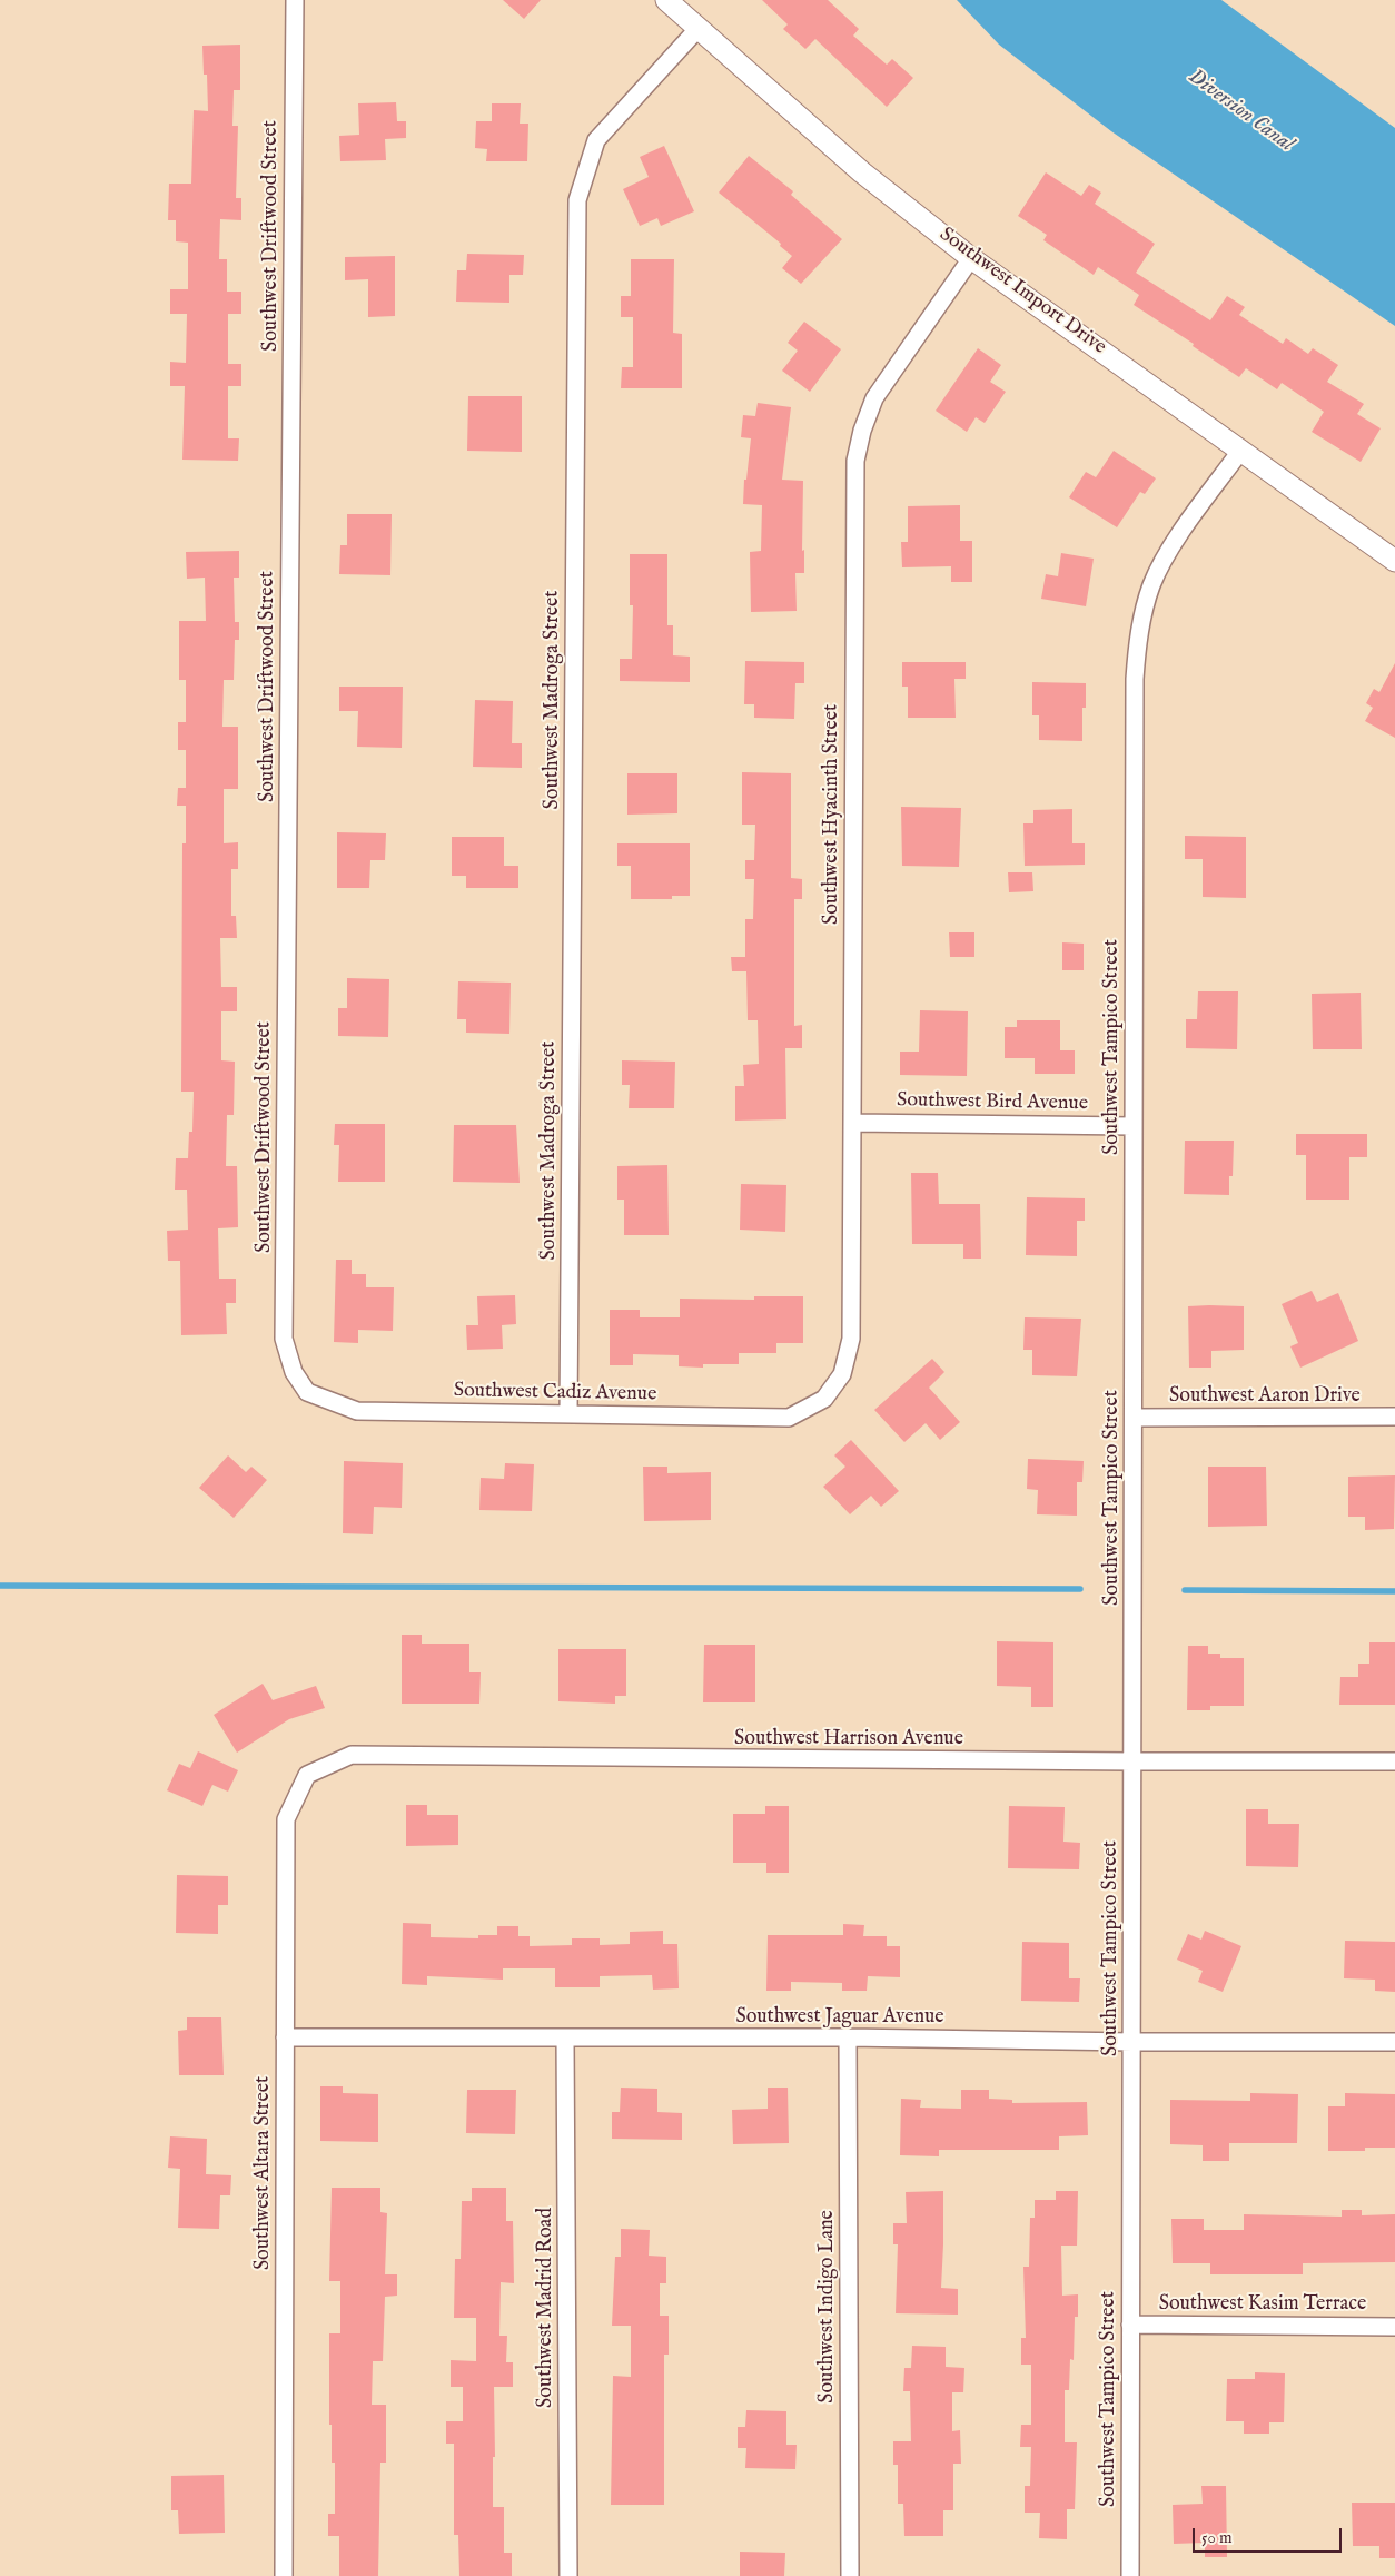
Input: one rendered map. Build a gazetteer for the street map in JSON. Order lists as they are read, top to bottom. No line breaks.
{"streets":{"street":["Southwest Driftwood Street","Southwest Import Drive","Southwest Madroga Street","Southwest Hyacinth Street","Southwest Tampico Street","Southwest Bird Avenue","Southwest Cadiz Avenue","Southwest Aaron Drive","Southwest Harrison Avenue","Southwest Jaguar Avenue","Southwest Altara Street","Southwest Kasim Terrace","Southwest Indigo Lane","Southwest Madrid Road"]},"crossings":[["Southwest Driftwood Street","Southwest Cadiz Avenue"],["Southwest Import Drive","Southwest Madroga Street"],["Southwest Import Drive","Southwest Hyacinth Street"],["Southwest Import Drive","Southwest Tampico Street"],["Southwest Madroga Street","Southwest Cadiz Avenue"],["Southwest Hyacinth Street","Southwest Bird Avenue"],["Southwest Hyacinth Street","Southwest Cadiz Avenue"],["Southwest Tampico Street","Southwest Bird Avenue"],["Southwest Tampico Street","Southwest Aaron Drive"],["Southwest Tampico Street","Southwest Harrison Avenue"],["Southwest Tampico Street","Southwest Jaguar Avenue"],["Southwest Tampico Street","Southwest Kasim Terrace"],["Southwest Harrison Avenue","Southwest Altara Street"],["Southwest Jaguar Avenue","Southwest Altara Street"],["Southwest Jaguar Avenue","Southwest Indigo Lane"],["Southwest Jaguar Avenue","Southwest Madrid Road"]],"water":["Diversion Canal"],"scale_bar":"50 m"}
